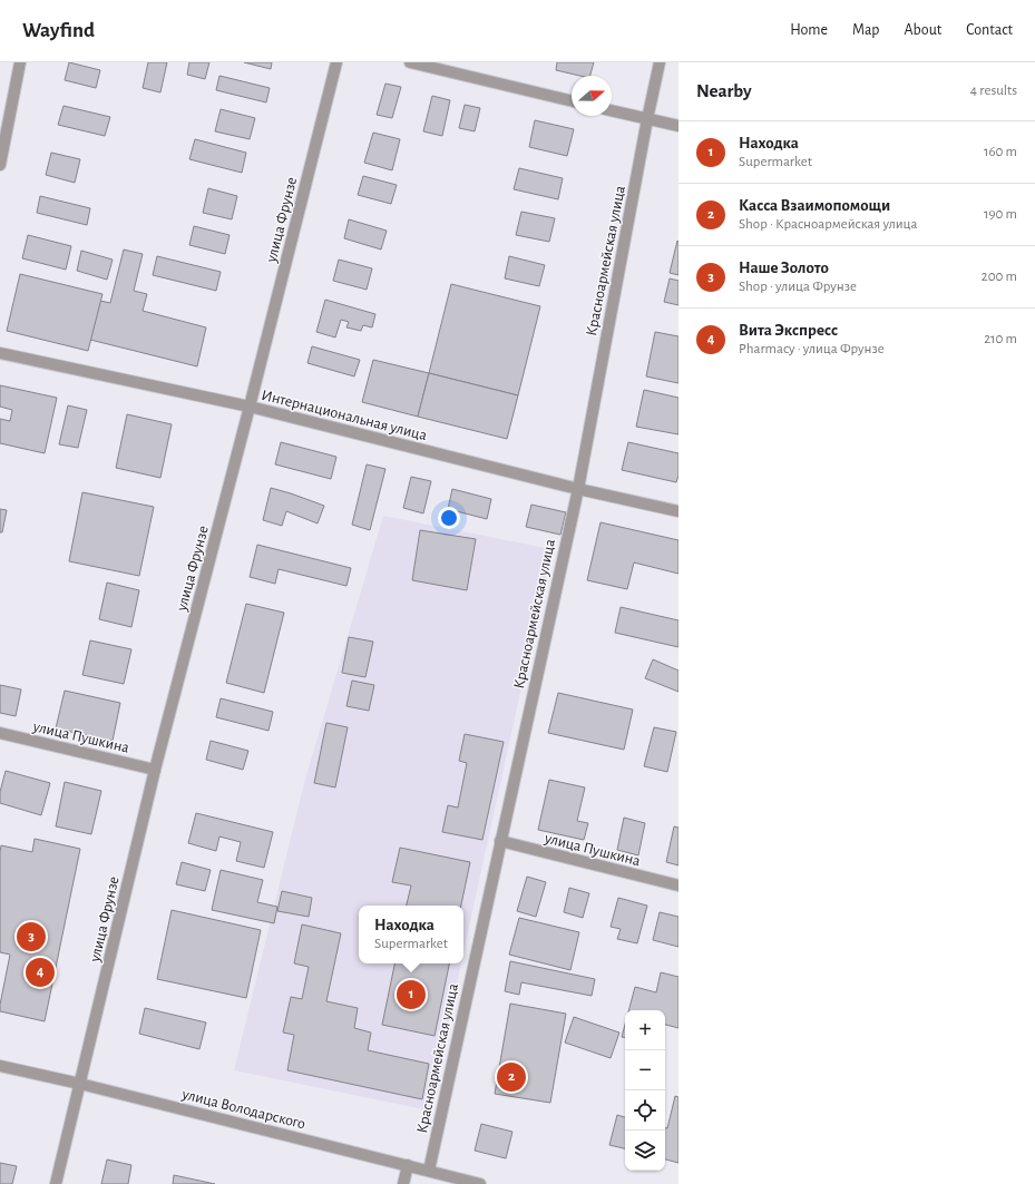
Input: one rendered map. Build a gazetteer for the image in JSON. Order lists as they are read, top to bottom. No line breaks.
{"streets":{"street":["улица Фрунзе","Красноармейская улица","Интернациональная улица","улица Пушкина","улица Володарского"]},"crossings":[["улица Фрунзе","Интернациональная улица"],["улица Фрунзе","улица Пушкина"],["улица Фрунзе","улица Володарского"],["Красноармейская улица","Интернациональная улица"],["Красноармейская улица","улица Пушкина"],["Красноармейская улица","улица Володарского"]],"north":"right","page":{"header":"Wayfind","nav":["Home","Map","About","Contact"],"heading":["Nearby","4 results"],"list":[{"mark":"1","name":"Находка","note":"Supermarket","value":"160 m"},{"mark":"2","name":"Касса Взаимопомощи","note":"Shop · Красноармейская улица","value":"190 m"},{"mark":"3","name":"Наше Золото","note":"Shop · улица Фрунзе","value":"200 m"},{"mark":"4","name":"Вита Экспресс","note":"Pharmacy · улица Фрунзе","value":"210 m"}],"popup":["Находка","Supermarket"],"pins":["3","4","1","2"],"map_buttons":["+","−"]}}
